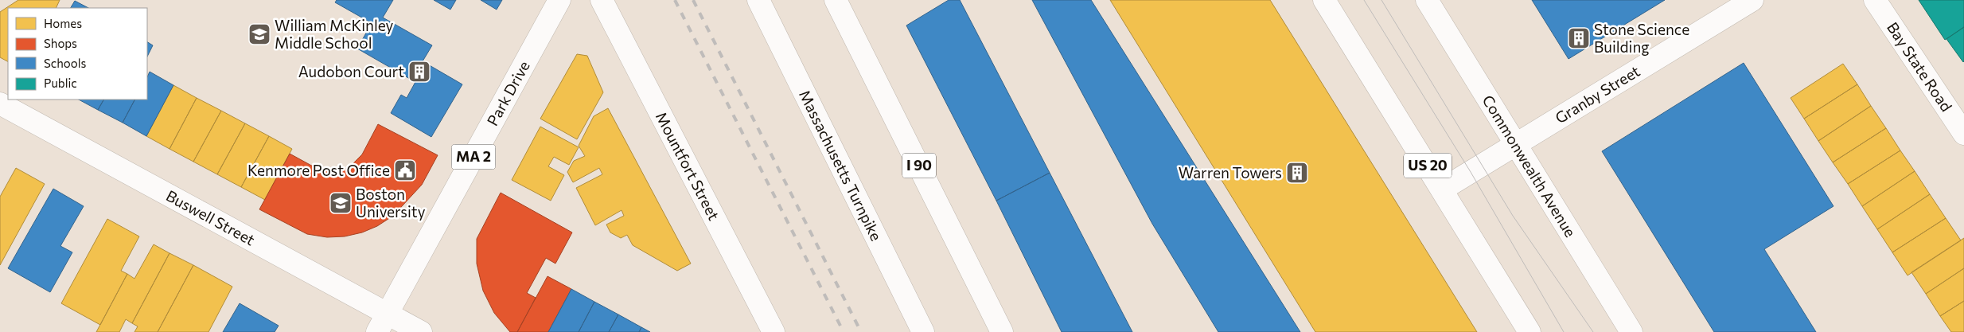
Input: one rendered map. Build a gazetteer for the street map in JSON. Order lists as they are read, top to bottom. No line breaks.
{"streets":{"main road":["Bay State Road","Park Drive","Granby Street","MA 2","Massachusetts Turnpike","I 90","US 20","Mountfort Street","Commonwealth Avenue","Buswell Street"]},"crossings":[["Park Drive","Buswell Street"],["Granby Street","US 20"],["Granby Street","Commonwealth Avenue"]],"places":{"school or university":["William McKinley Middle School","Boston University"],"building":["Stone Science Building","Audobon Court","Warren Towers"],"public building":["Kenmore Post Office"]},"legend":["Homes","Shops","Schools","Public"]}
